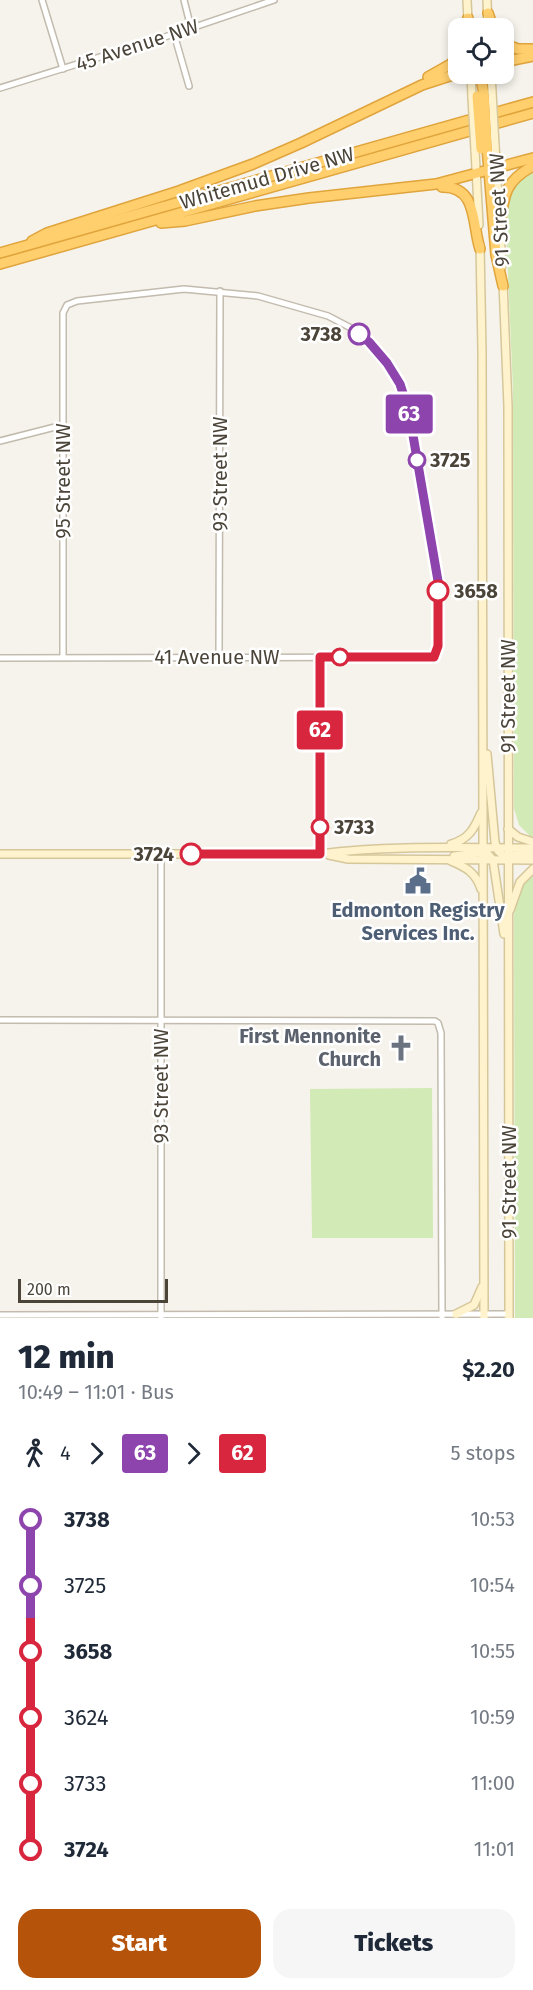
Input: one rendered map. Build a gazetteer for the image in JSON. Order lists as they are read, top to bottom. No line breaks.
{"streets":{"highway":["Whitemud Drive NW"],"main road":["91 Street NW"],"street":["45 Avenue NW","93 Street NW","95 Street NW","41 Avenue NW"]},"crossings":[["93 Street NW","95 Street NW"],["93 Street NW","41 Avenue NW"],["95 Street NW","41 Avenue NW"]],"places":{"other":["3738","3725","3658","3733","3724"],"public building":["Edmonton Registry Services Inc."],"church":["First Mennonite Church"]},"lines":["bus line 63","bus line 62"],"scale_bar":"200 m","page":{"on_map":["63","62"],"scale":"200 m","heading":["12 min","10:49 – 11:01 · Bus","$2.20"],"legs":["4","63","62","5 stops"],"list":[{"name":"3738","value":"10:53"},{"name":"3725","value":"10:54"},{"name":"3658","value":"10:55"},{"name":"3624","value":"10:59"},{"name":"3733","value":"11:00"},{"name":"3724","value":"11:01"}],"buttons":["Start","Tickets"]}}
